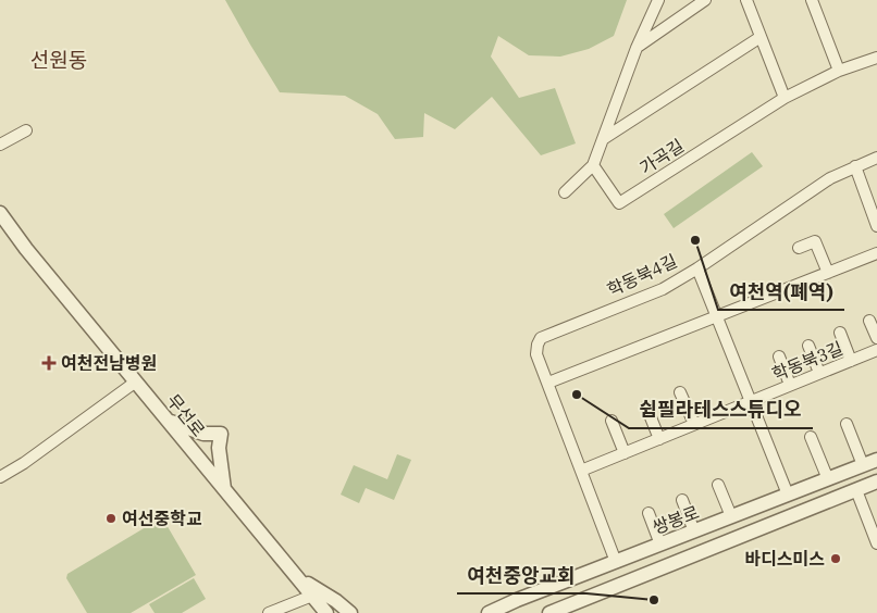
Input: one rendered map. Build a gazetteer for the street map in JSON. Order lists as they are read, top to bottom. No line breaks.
{"streets":{"street":["가곡길","학동북4길","학동북3길","무선로","쌍봉로"]},"crossings":[["학동북4길","쌍봉로"]],"districts":["선원동"],"places":{"other":["여천역(폐역)","쉼필라테스스튜디오","여선중학교","바디스미스","여천중앙교회"],"health":["여천전남병원"]}}
